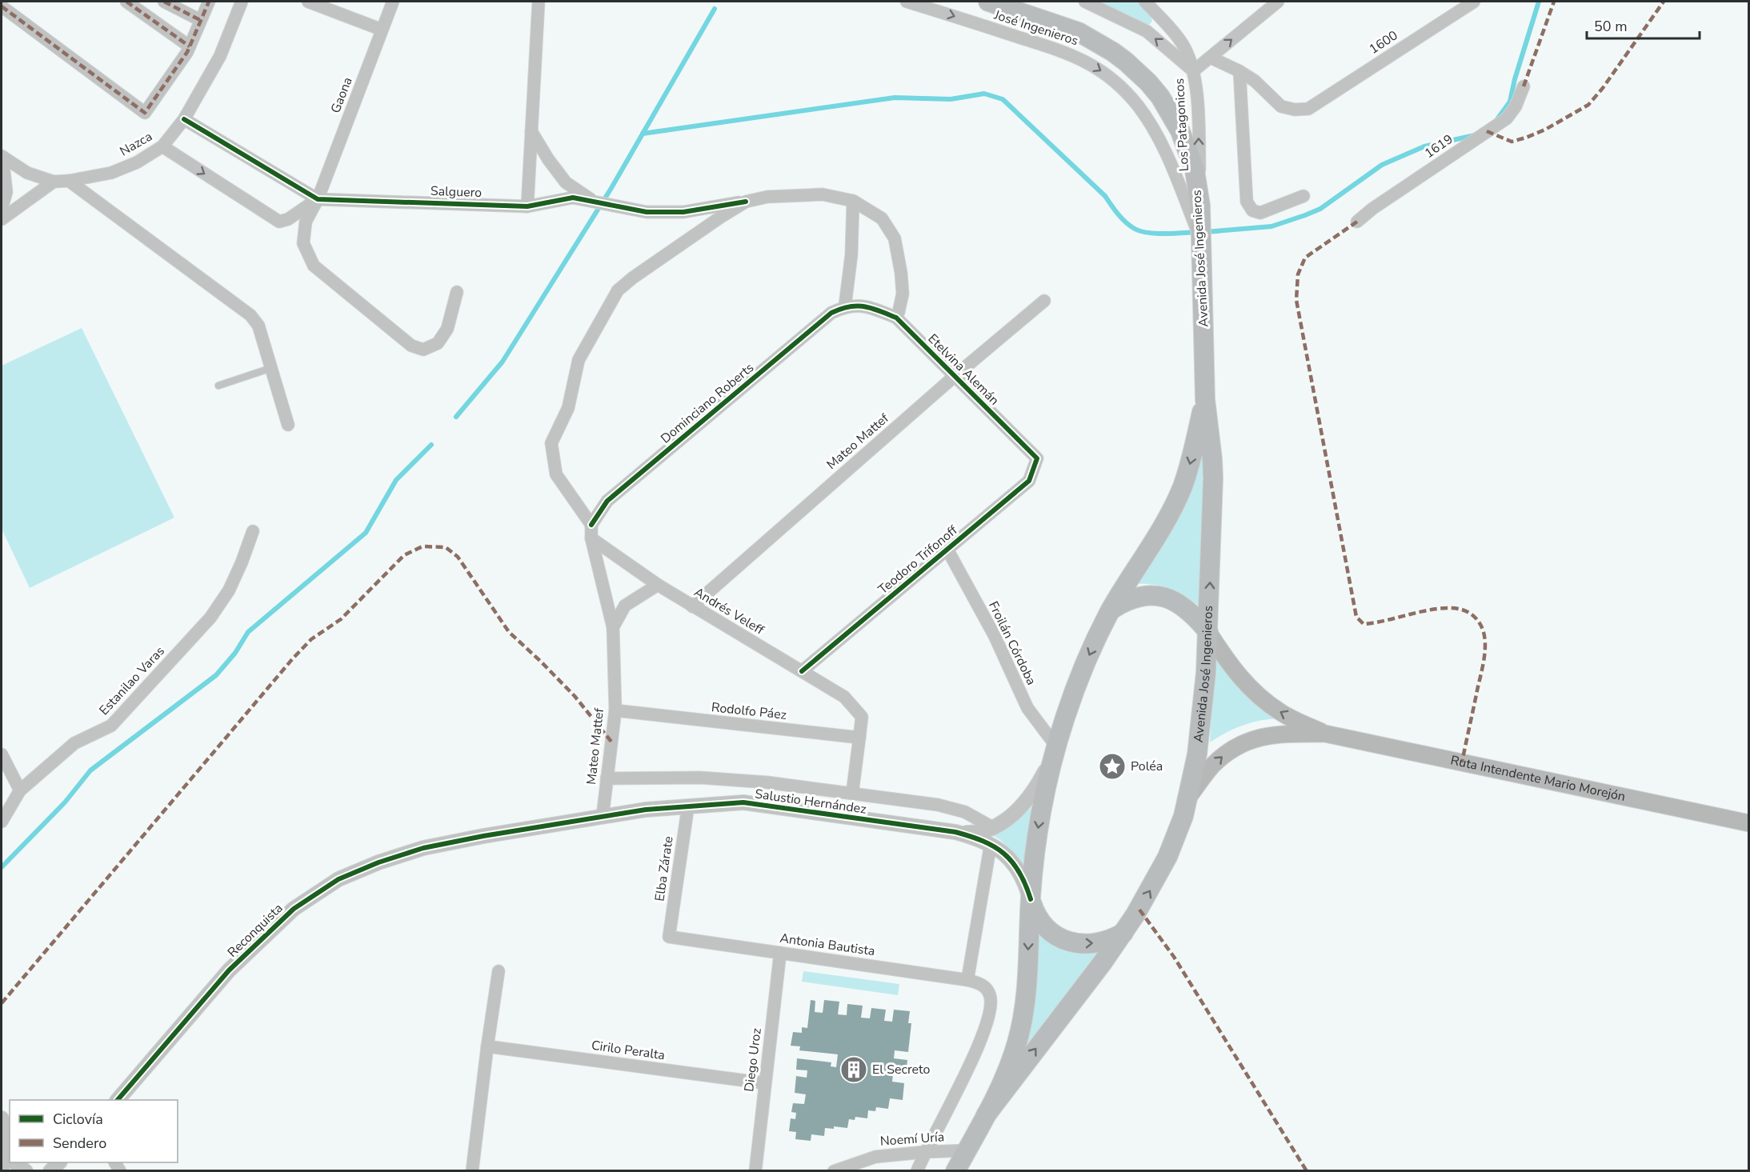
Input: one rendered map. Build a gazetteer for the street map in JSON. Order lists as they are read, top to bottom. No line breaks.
{"streets":{"main road":["Avenida José Ingenieros","Ruta Intendente Mario Morejón"],"street":["José Ingenieros","1600","Gaona","Los Patagonicos","Nazca","1619","Salguero","Etelvina Alemán","Dominciano Roberts","Mateo Mattef","Teodoro Trifonoff","Andrés Veleff","Froilán Córdoba","Estanilao Varas","Rodolfo Páez","Salustio Hernández","Elba Zárate","Reconquista","Antonia Bautista","Cirilo Peralta","Diego Uroz","Noemí Uría"]},"crossings":[["José Ingenieros","Avenida José Ingenieros"],["Gaona","Salguero"],["Los Patagonicos","Avenida José Ingenieros"],["Nazca","Salguero"],["Avenida José Ingenieros","Froilán Córdoba"],["Avenida José Ingenieros","Salustio Hernández"],["Etelvina Alemán","Dominciano Roberts"],["Etelvina Alemán","Mateo Mattef"],["Etelvina Alemán","Teodoro Trifonoff"],["Mateo Mattef","Andrés Veleff"],["Mateo Mattef","Rodolfo Páez"],["Mateo Mattef","Salustio Hernández"],["Teodoro Trifonoff","Andrés Veleff"],["Teodoro Trifonoff","Froilán Córdoba"],["Andrés Veleff","Rodolfo Páez"],["Salustio Hernández","Elba Zárate"],["Salustio Hernández","Reconquista"],["Elba Zárate","Antonia Bautista"],["Antonia Bautista","Diego Uroz"],["Antonia Bautista","Noemí Uría"],["Cirilo Peralta","Diego Uroz"]],"one_way":["Los Patagonicos"],"places":{"place":["Poléa"],"building":["El Secreto"]},"legend":["Ciclovía","Sendero"],"scale_bar":"50 m"}
